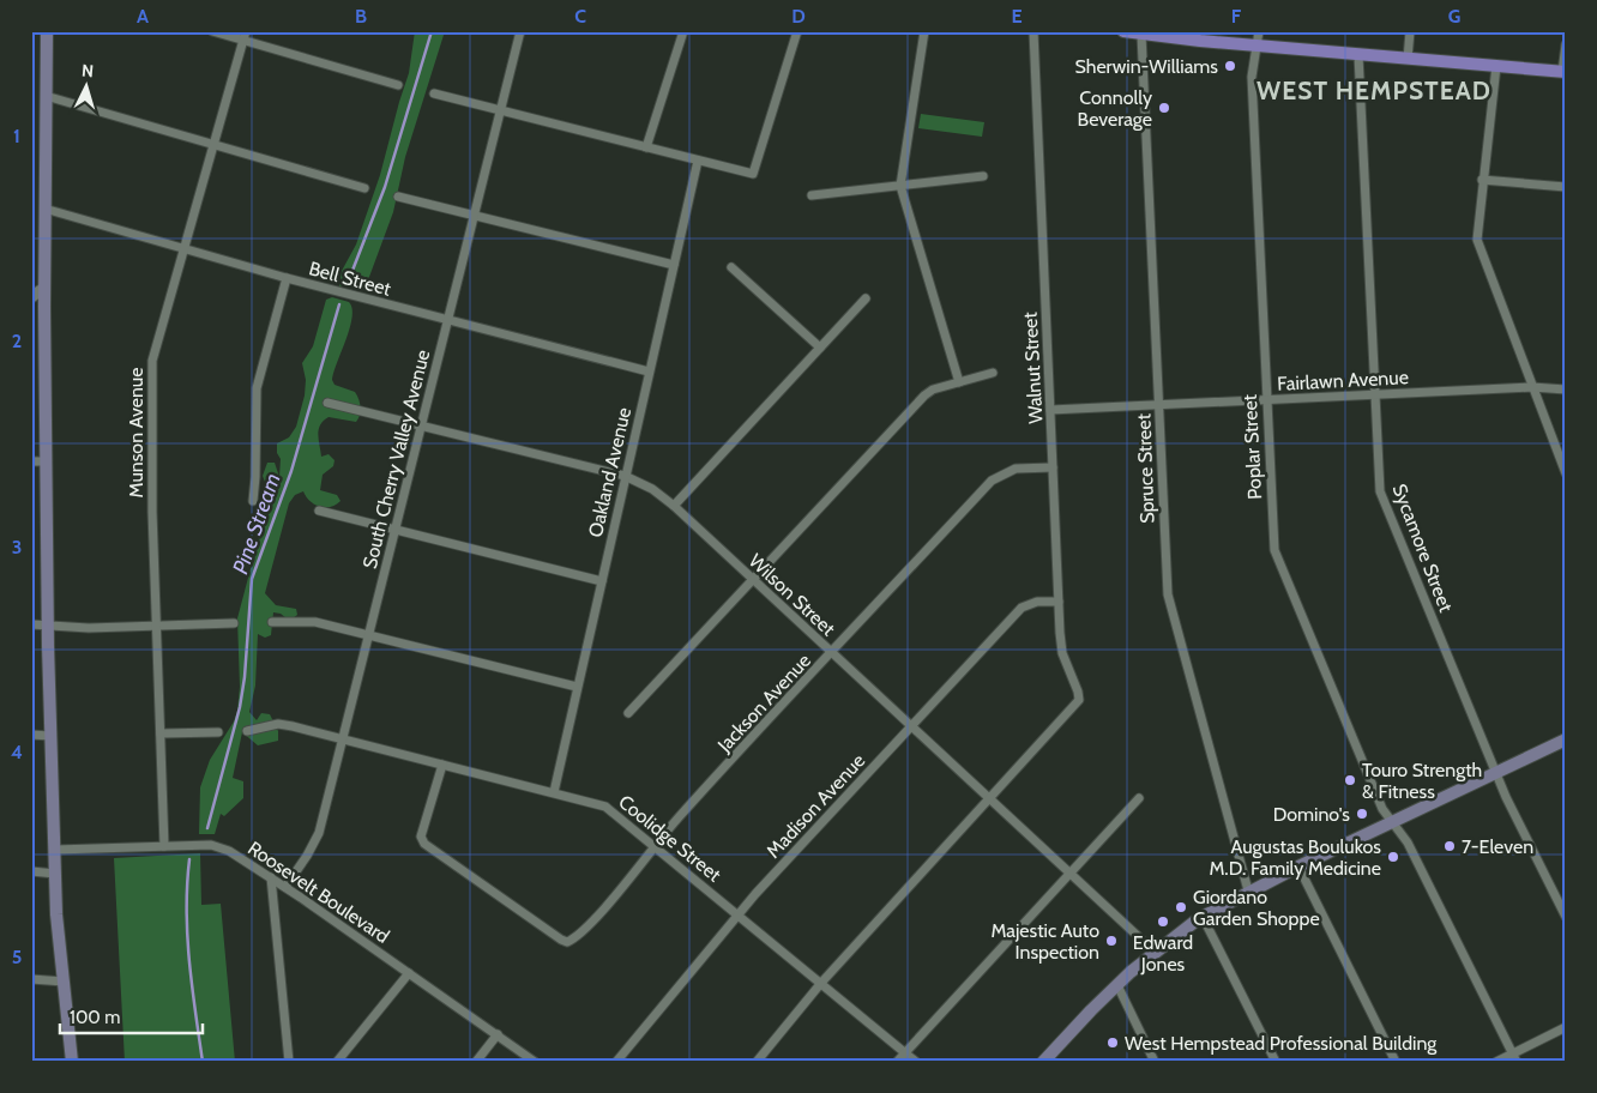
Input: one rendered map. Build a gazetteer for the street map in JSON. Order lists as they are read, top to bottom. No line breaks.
{"streets":{"street":["Bell Street","Walnut Street","Fairlawn Avenue","Munson Avenue","Poplar Street","South Cherry Valley Avenue","Spruce Street","Oakland Avenue","Sycamore Street","Wilson Street","Jackson Avenue","Madison Avenue","Coolidge Street","Roosevelt Boulevard"]},"crossings":[["Bell Street","Munson Avenue"],["Bell Street","South Cherry Valley Avenue"],["Bell Street","Oakland Avenue"],["Walnut Street","Fairlawn Avenue"],["Walnut Street","Wilson Street"],["Walnut Street","Jackson Avenue"],["Walnut Street","Madison Avenue"],["Fairlawn Avenue","Poplar Street"],["Fairlawn Avenue","Spruce Street"],["Fairlawn Avenue","Sycamore Street"],["Munson Avenue","Roosevelt Boulevard"],["South Cherry Valley Avenue","Wilson Street"],["South Cherry Valley Avenue","Coolidge Street"],["South Cherry Valley Avenue","Roosevelt Boulevard"],["Oakland Avenue","Wilson Street"],["Oakland Avenue","Coolidge Street"],["Wilson Street","Jackson Avenue"],["Wilson Street","Madison Avenue"],["Jackson Avenue","Coolidge Street"],["Madison Avenue","Coolidge Street"]],"districts":["WEST HEMPSTEAD"],"water":["Pine Stream"],"places":["Sherwin-Williams","Connolly Beverage","Touro Strength & Fitness","Domino's","7-Eleven","Augustas Boulukos M.D. Family Medicine","Giordano Garden Shoppe","Edward Jones","Majestic Auto Inspection","West Hempstead Professional Building"],"scale_bar":"100 m","north":"top","grid":{"columns":["A","B","C","D","E","F","G"],"rows":["1","2","3","4","5"]}}
